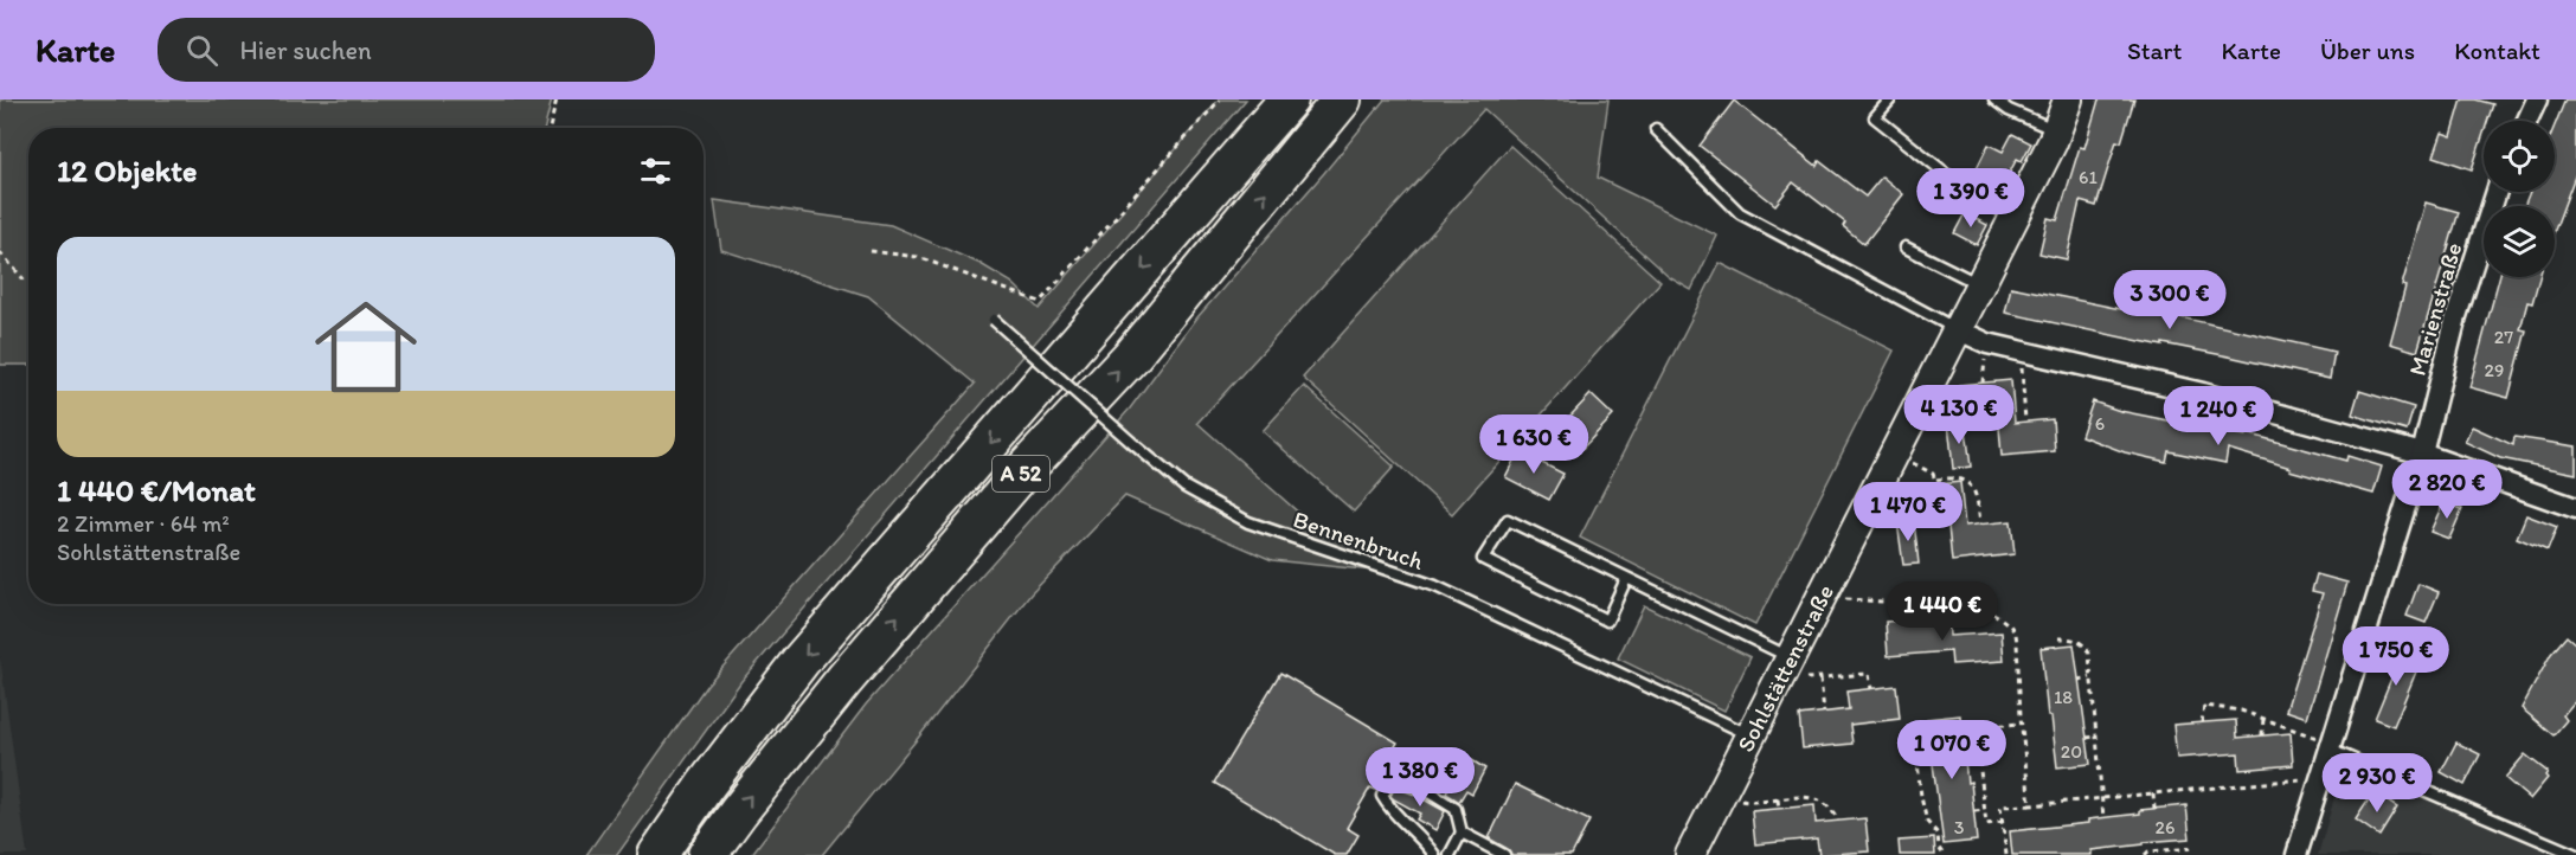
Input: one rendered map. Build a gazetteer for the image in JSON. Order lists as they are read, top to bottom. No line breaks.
{"streets":{"highway":["A 52"],"street":["Marienstraße","Sohlstättenstraße"],"lane":["Bennenbruch"]},"crossings":[["Bennenbruch","Sohlstättenstraße"]],"house_numbers":["61","27","29","6","18","20","3","26"],"page":{"header":"Karte","search":"Hier suchen","nav":["Start","Karte","Über uns","Kontakt"],"heading":"12 Objekte","price":["1 390 €","3 300 €","4 130 €","1 240 €","1 630 €","2 820 €","1 470 €","1 440 €","1 750 €","1 070 €","1 380 €","2 930 €"],"list":[{"name":"1 440 €/Monat","note":"2 Zimmer · 64 m² · Sohlstättenstraße"}]}}
